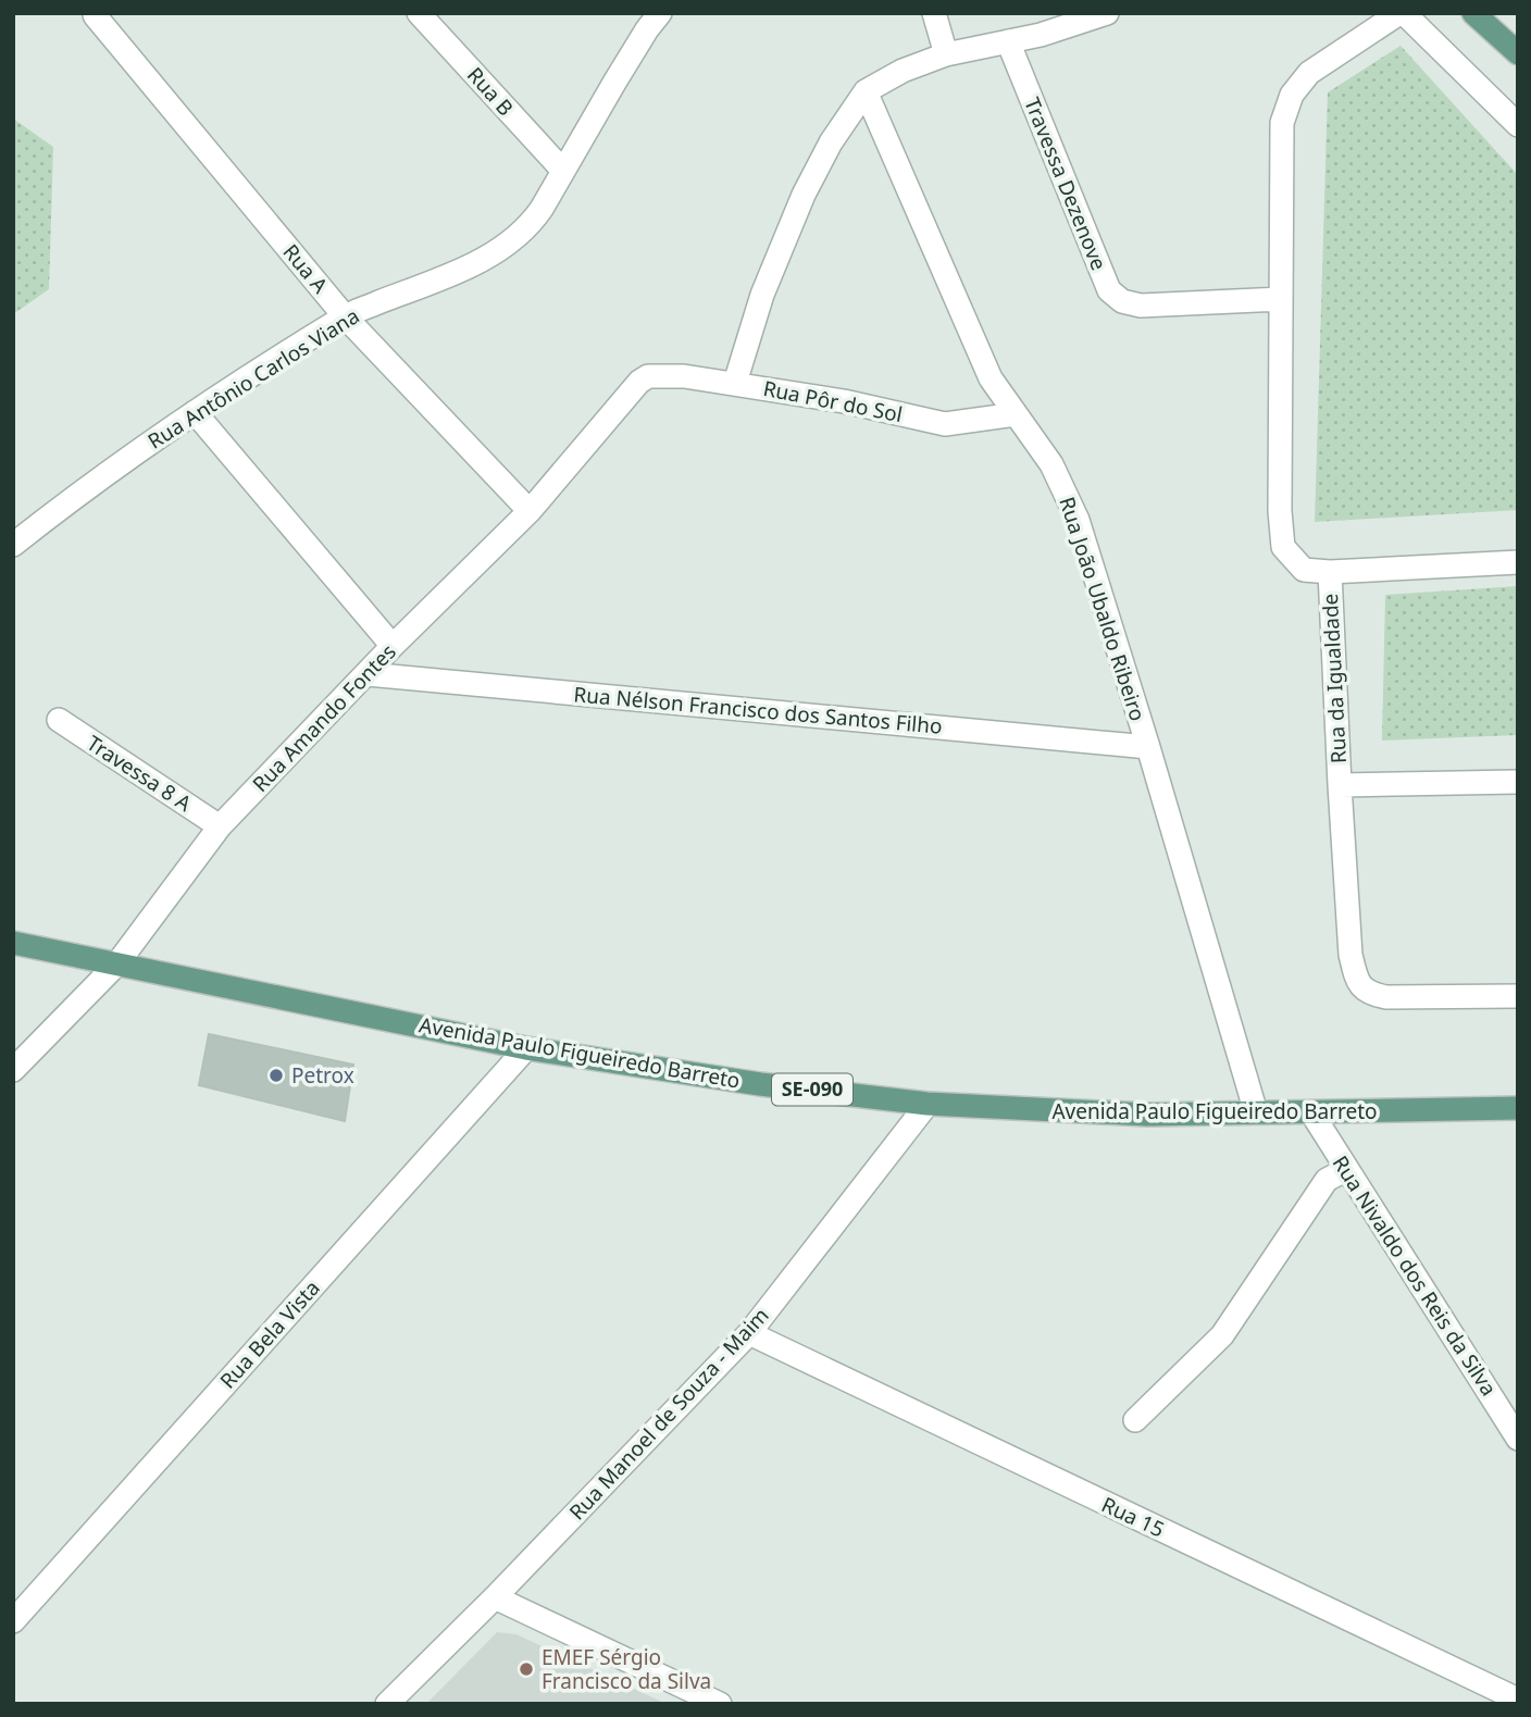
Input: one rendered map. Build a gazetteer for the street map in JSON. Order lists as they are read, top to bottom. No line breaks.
{"streets":{"main road":["Avenida Paulo Figueiredo Barreto","SE-090"],"street":["Rua B","Travessa Dezenove","Rua A","Rua Antônio Carlos Viana","Rua Pôr do Sol","Rua João Ubaldo Ribeiro","Rua da Igualdade","Rua Nélson Francisco dos Santos Filho","Rua Amando Fontes","Travessa 8 A","Rua Nivaldo dos Reis da Silva","Rua Bela Vista","Rua Manoel de Souza - Maim","Rua 15"]},"crossings":[["Rua B","Rua Antônio Carlos Viana"],["Rua A","Rua Antônio Carlos Viana"],["Rua A","Rua Amando Fontes"],["Rua Pôr do Sol","Rua João Ubaldo Ribeiro"],["Rua Pôr do Sol","Rua Amando Fontes"],["Rua João Ubaldo Ribeiro","Rua Nélson Francisco dos Santos Filho"],["Rua João Ubaldo Ribeiro","Avenida Paulo Figueiredo Barreto"],["Rua Nélson Francisco dos Santos Filho","Rua Amando Fontes"],["Rua Amando Fontes","Travessa 8 A"],["Rua Amando Fontes","Avenida Paulo Figueiredo Barreto"],["Avenida Paulo Figueiredo Barreto","Rua Nivaldo dos Reis da Silva"],["Avenida Paulo Figueiredo Barreto","Rua Bela Vista"],["Avenida Paulo Figueiredo Barreto","Rua Manoel de Souza - Maim"],["Rua Manoel de Souza - Maim","Rua 15"]],"places":["Petrox","EMEF Sérgio Francisco da Silva"]}
